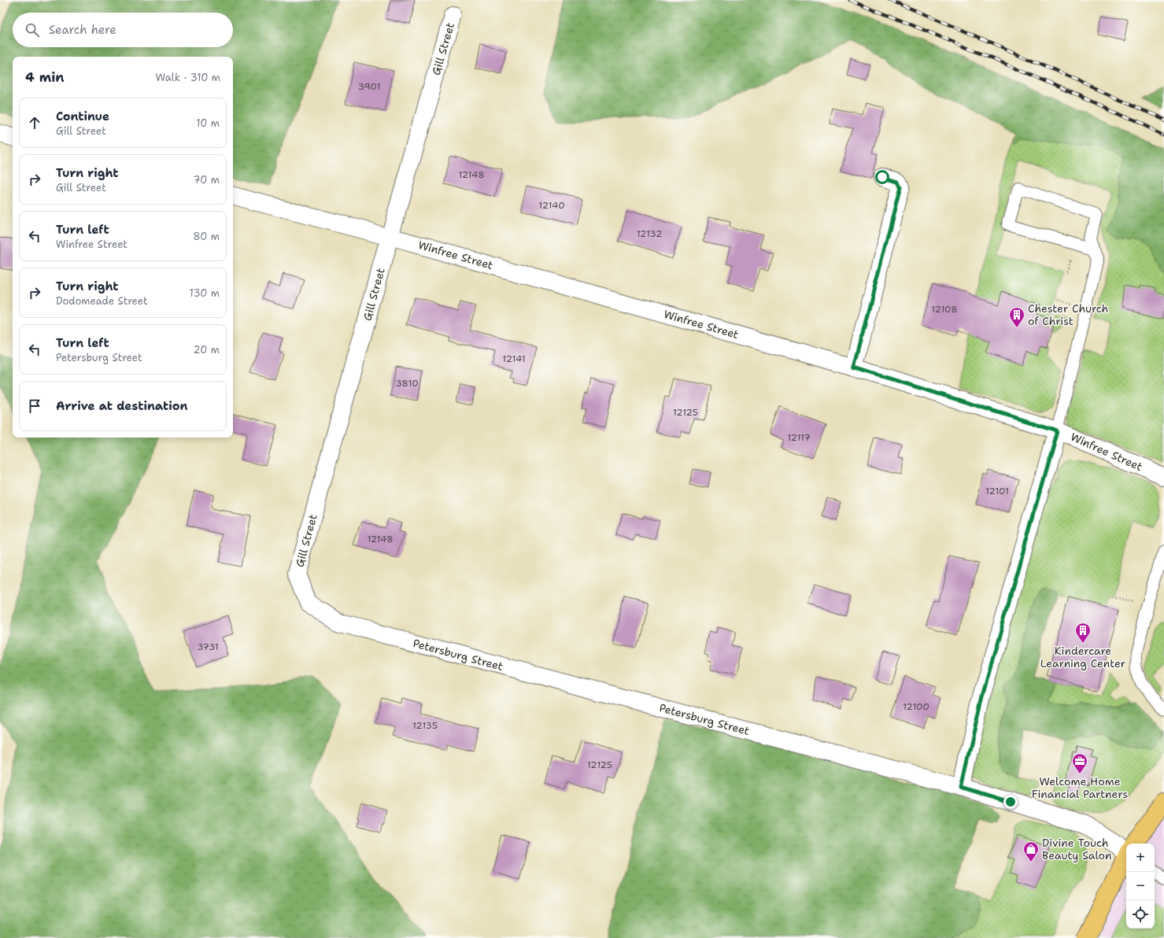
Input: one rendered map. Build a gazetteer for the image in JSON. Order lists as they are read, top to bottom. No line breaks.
{"streets":{"street":["Gill Street","Winfree Street","Petersburg Street"]},"crossings":[["Gill Street","Winfree Street"],["Gill Street","Petersburg Street"]],"places":{"building":["Chester Church of Christ","Kindercare Learning Center"],"office":["Welcome Home Financial Partners"],"shop":["Divine Touch Beauty Salon"]},"house_numbers":["3901","12148","12140","12132","12108","12141","3810","12125","12117","12101","12148","3731","12100","12135","12125"],"page":{"search":"Search here","heading":["4 min","Walk · 310 m"],"list":[["Continue","Gill Street","10 m"],["Turn right","Gill Street","70 m"],["Turn left","Winfree Street","80 m"],["Turn right","Dodomeade Street","130 m"],["Turn left","Petersburg Street","20 m"],"Arrive at destination"],"map_buttons":["+","−"]}}
